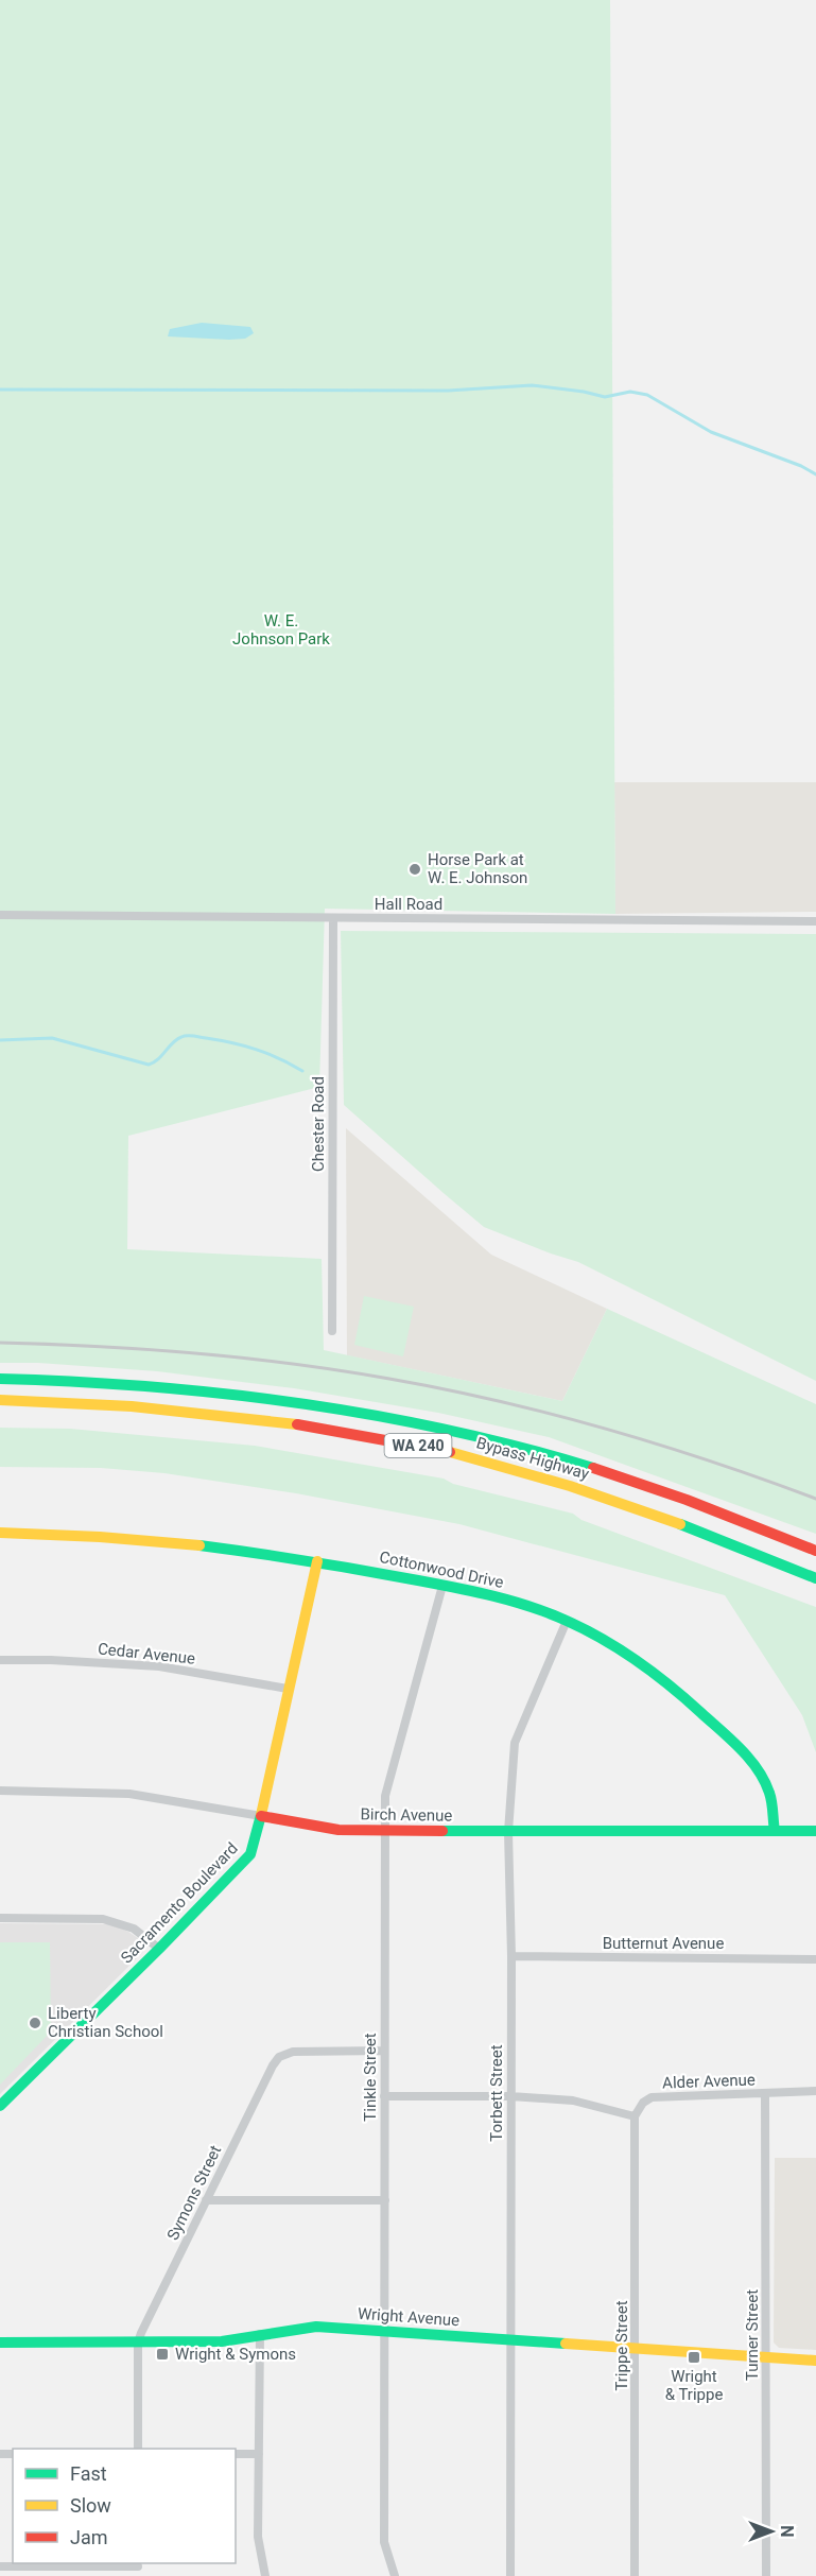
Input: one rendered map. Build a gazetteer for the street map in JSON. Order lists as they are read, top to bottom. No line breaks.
{"streets":{"main road":["WA 240","Bypass Highway","Cottonwood Drive","Birch Avenue","Sacramento Boulevard","Wright Avenue"],"street":["Hall Road","Chester Road","Cedar Avenue","Butternut Avenue","Tinkle Street","Alder Avenue","Torbett Street","Symons Street","Turner Street","Trippe Street"]},"crossings":[["Hall Road","Chester Road"],["Cottonwood Drive","Birch Avenue"],["Cottonwood Drive","Sacramento Boulevard"],["Cottonwood Drive","Tinkle Street"],["Cottonwood Drive","Torbett Street"],["Cedar Avenue","Sacramento Boulevard"],["Birch Avenue","Sacramento Boulevard"],["Birch Avenue","Tinkle Street"],["Birch Avenue","Torbett Street"],["Butternut Avenue","Torbett Street"],["Tinkle Street","Symons Street"],["Tinkle Street","Wright Avenue"],["Alder Avenue","Turner Street"],["Alder Avenue","Trippe Street"],["Torbett Street","Wright Avenue"],["Symons Street","Wright Avenue"],["Wright Avenue","Turner Street"],["Wright Avenue","Trippe Street"]],"parks":["W. E. Johnson Park"],"places":{"other":["Horse Park at W. E. Johnson","Liberty Christian School"],"transit":["Wright & Symons","Wright & Trippe"]},"legend":["Fast","Slow","Jam"],"north":"right"}
